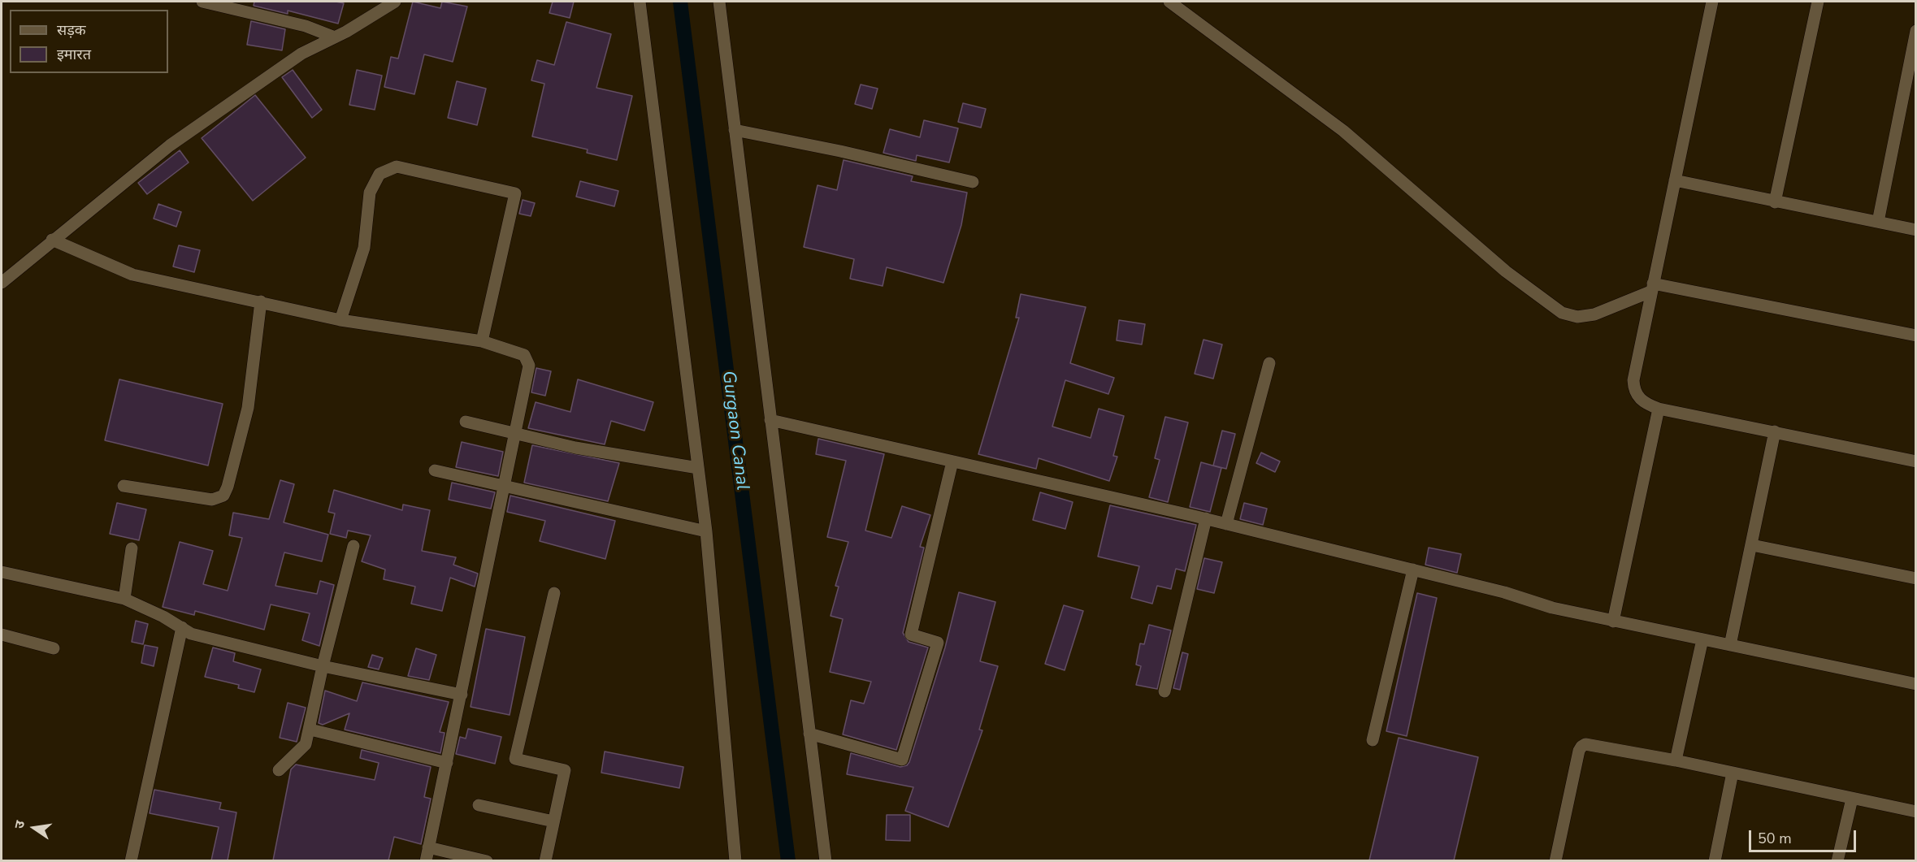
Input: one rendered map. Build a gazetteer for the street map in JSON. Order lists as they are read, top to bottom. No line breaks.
{"water":["Gurgaon Canal"],"legend":["सड़क","इमारत"],"scale_bar":"50 m","north":"left"}
